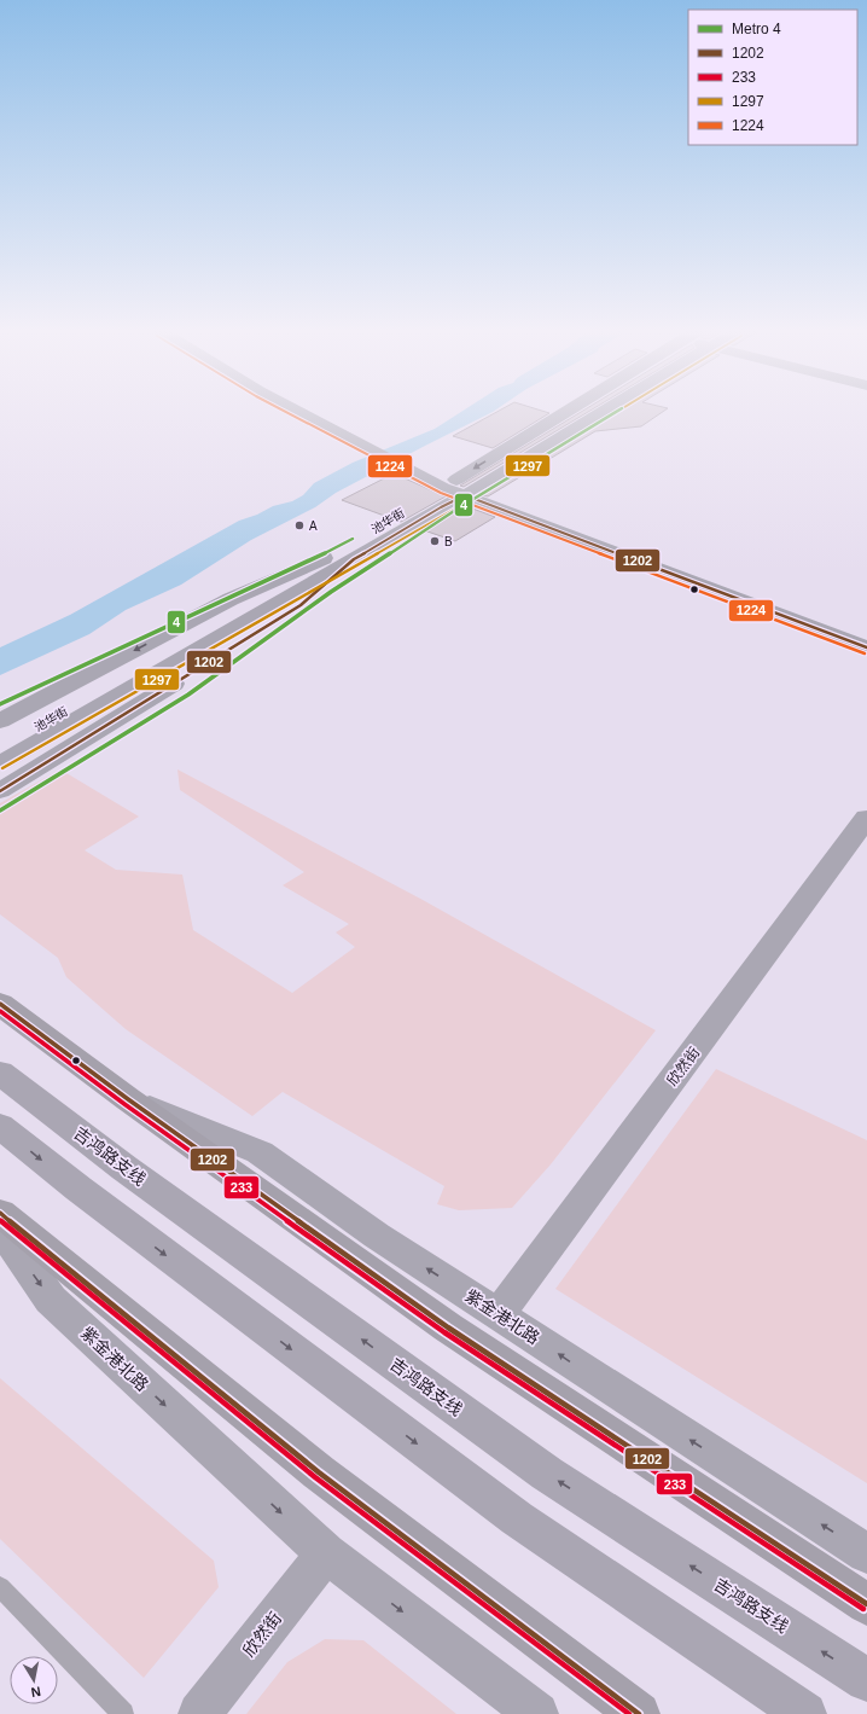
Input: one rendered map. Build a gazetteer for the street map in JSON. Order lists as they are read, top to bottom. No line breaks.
{"streets":{"highway":["吉鸿路支线"],"main road":["池华街","欣然街","紫金港北路"]},"crossings":[["欣然街","紫金港北路"]],"places":["A","B"],"lines":["metro line 4","transit line 1297","transit line 1224","transit line 1202","transit line 233"],"legend":["Metro 4","1202","233","1297","1224"],"north":"bottom"}
